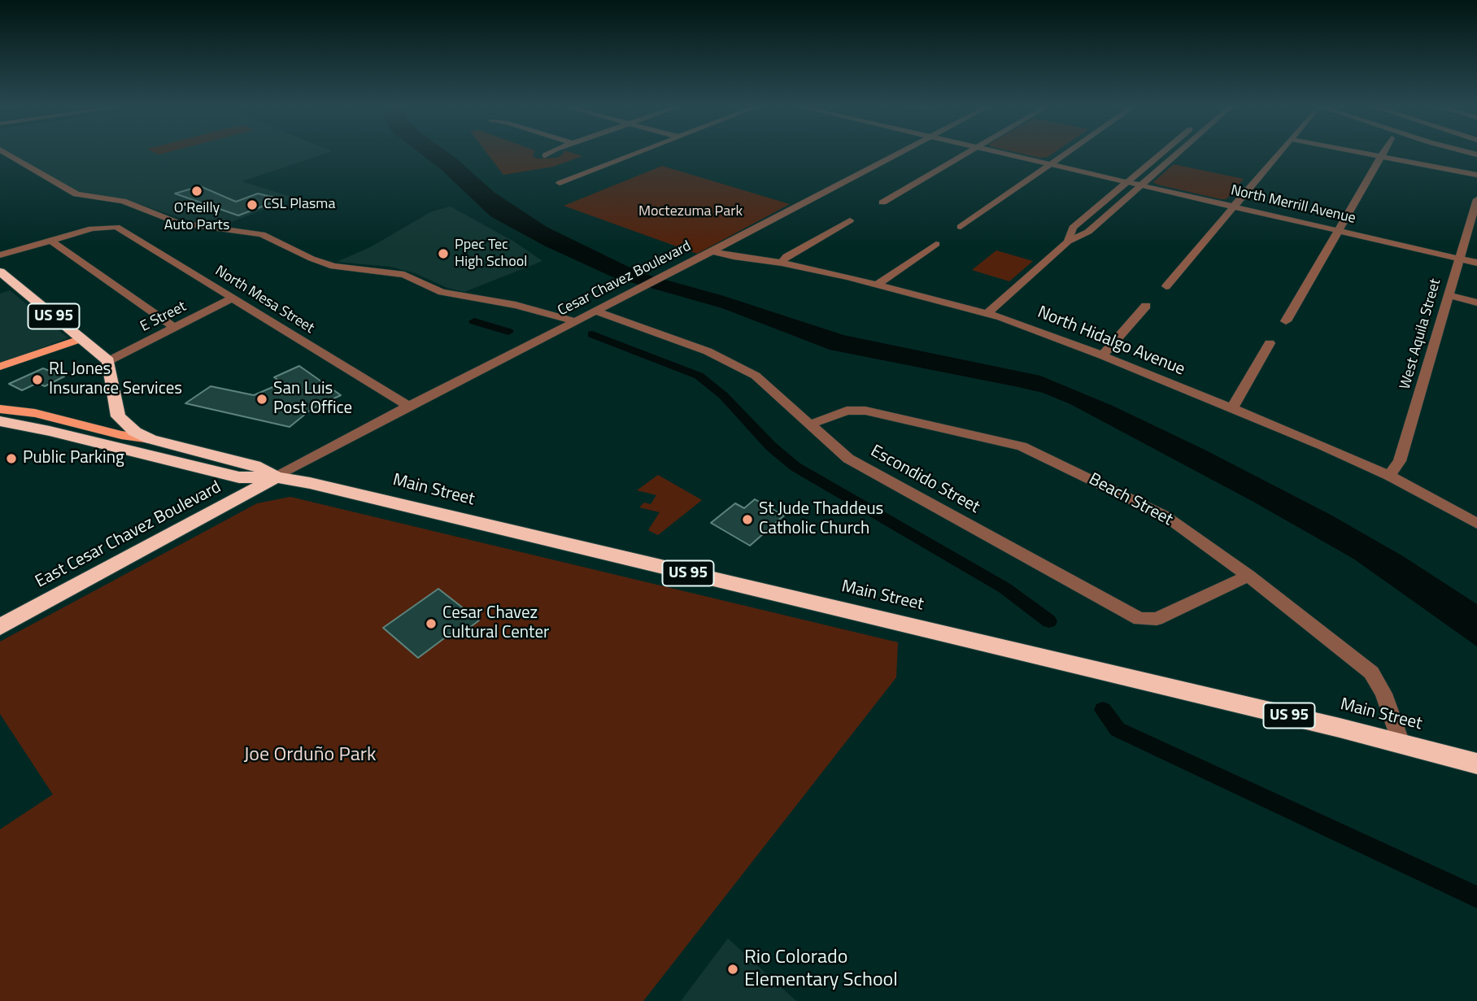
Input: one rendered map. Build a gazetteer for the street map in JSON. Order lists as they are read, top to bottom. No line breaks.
{"streets":{"highway":["US 95","Main Street","East Cesar Chavez Boulevard"],"street":["North Merrill Avenue","Cesar Chavez Boulevard","North Mesa Street","E Street","West Aquila Street","North Hidalgo Avenue","Escondido Street","Beach Street"]},"crossings":[["North Merrill Avenue","West Aquila Street"],["Cesar Chavez Boulevard","North Mesa Street"],["Cesar Chavez Boulevard","North Hidalgo Avenue"],["Cesar Chavez Boulevard","Escondido Street"],["Cesar Chavez Boulevard","Main Street"],["Cesar Chavez Boulevard","East Cesar Chavez Boulevard"],["North Mesa Street","E Street"],["US 95","E Street"],["US 95","Main Street"],["West Aquila Street","North Hidalgo Avenue"],["Escondido Street","Beach Street"],["Main Street","Beach Street"],["Main Street","East Cesar Chavez Boulevard"]],"parks":["Moctezuma Park","Joe Orduño Park"],"places":["O'Reilly Auto Parts","CSL Plasma","Ppec Tec High School","RL Jones Insurance Services","San Luis Post Office","Public Parking","St Jude Thaddeus Catholic Church","Cesar Chavez Cultural Center","Rio Colorado Elementary School"]}
